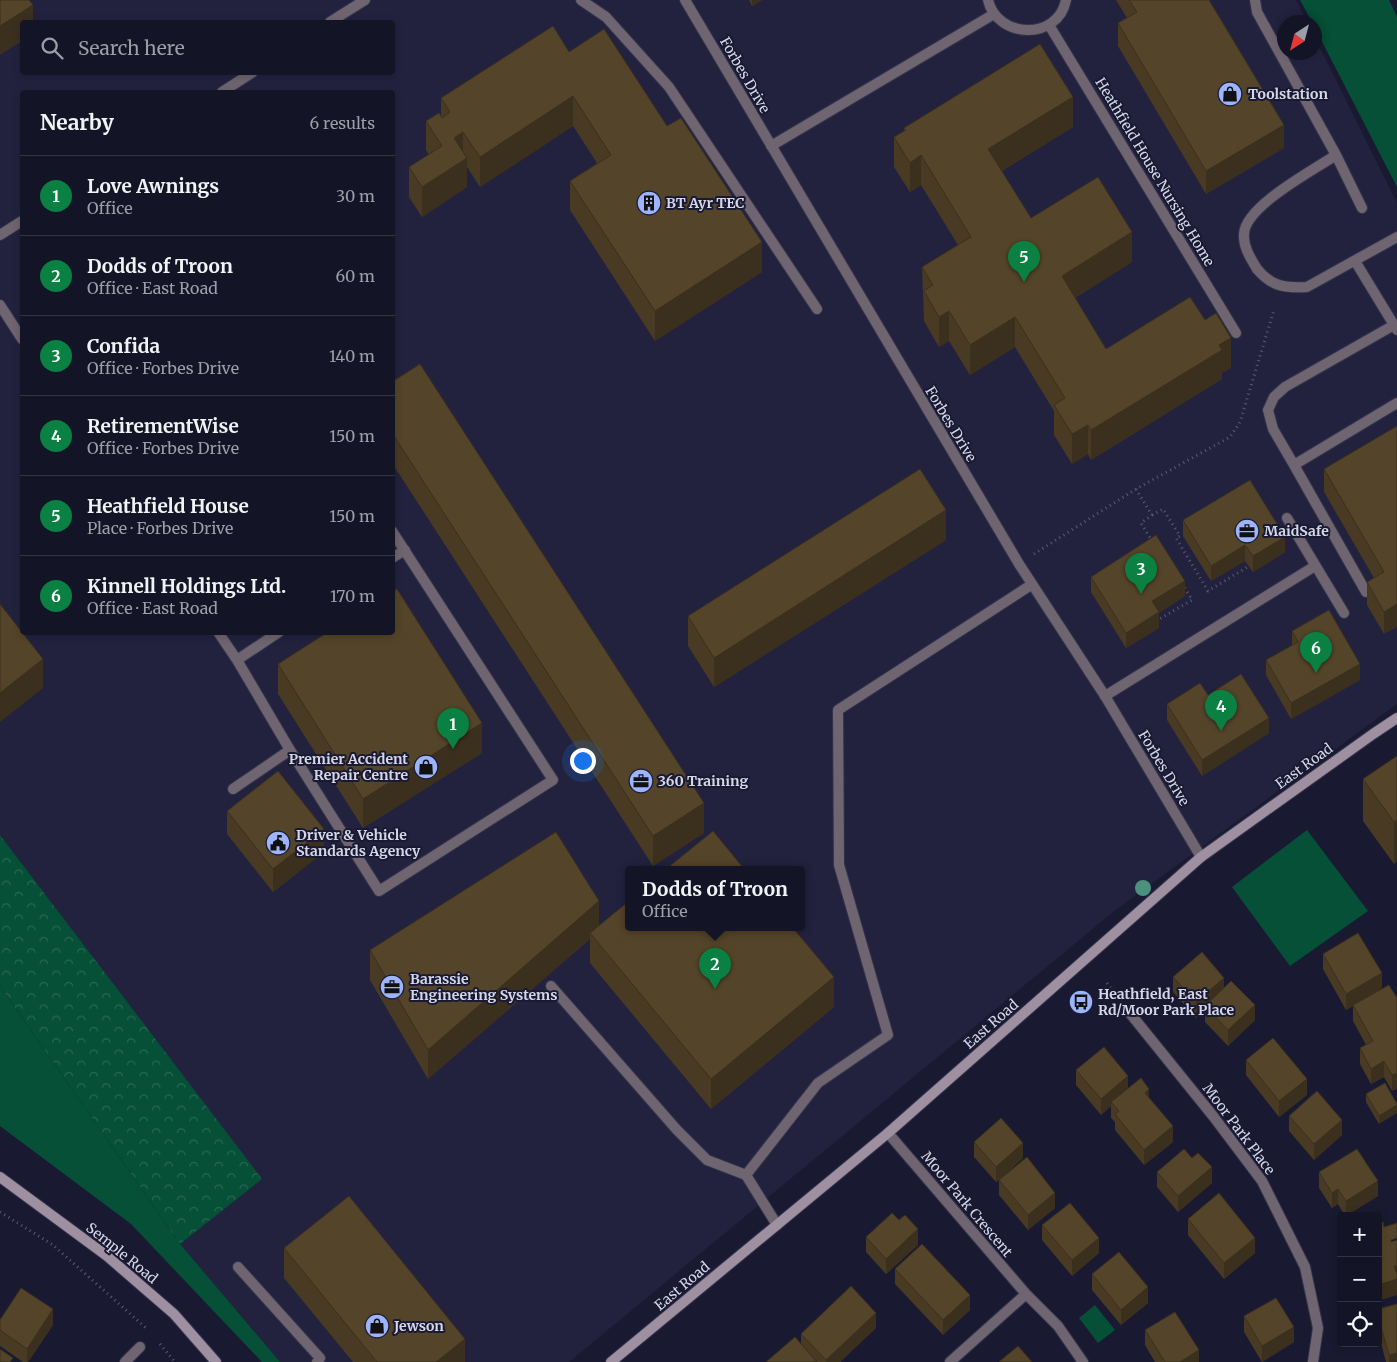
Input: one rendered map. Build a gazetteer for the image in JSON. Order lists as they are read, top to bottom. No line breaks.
{"streets":{"street":["Forbes Drive","Heathfield House Nursing Home","East Road","Moor Park Place","Moor Park Crescent","Semple Road"]},"crossings":[["Forbes Drive","East Road"],["East Road","Moor Park Crescent"]],"places":{"shop":["Toolstation","Premier Accident Repair Centre","Jewson"],"building":["BT Ayr TEC"],"office":["MaidSafe","360 Training","Barassie Engineering Systems"],"public building":["Driver & Vehicle Standards Agency"],"bus stop":["Heathfield, East Rd/Moor Park Place"]},"north":"bottom left","page":{"search":"Search here","heading":["Nearby","6 results"],"list":[{"mark":"1","name":"Love Awnings","note":"Office","value":"30 m"},{"mark":"2","name":"Dodds of Troon","note":"Office · East Road","value":"60 m"},{"mark":"3","name":"Confida","note":"Office · Forbes Drive","value":"140 m"},{"mark":"4","name":"RetirementWise","note":"Office · Forbes Drive","value":"150 m"},{"mark":"5","name":"Heathfield House","note":"Place · Forbes Drive","value":"150 m"},{"mark":"6","name":"Kinnell Holdings Ltd.","note":"Office · East Road","value":"170 m"}],"pins":["5","3","6","4","1","2"],"popup":["Dodds of Troon","Office"],"map_buttons":["+","−"]}}
